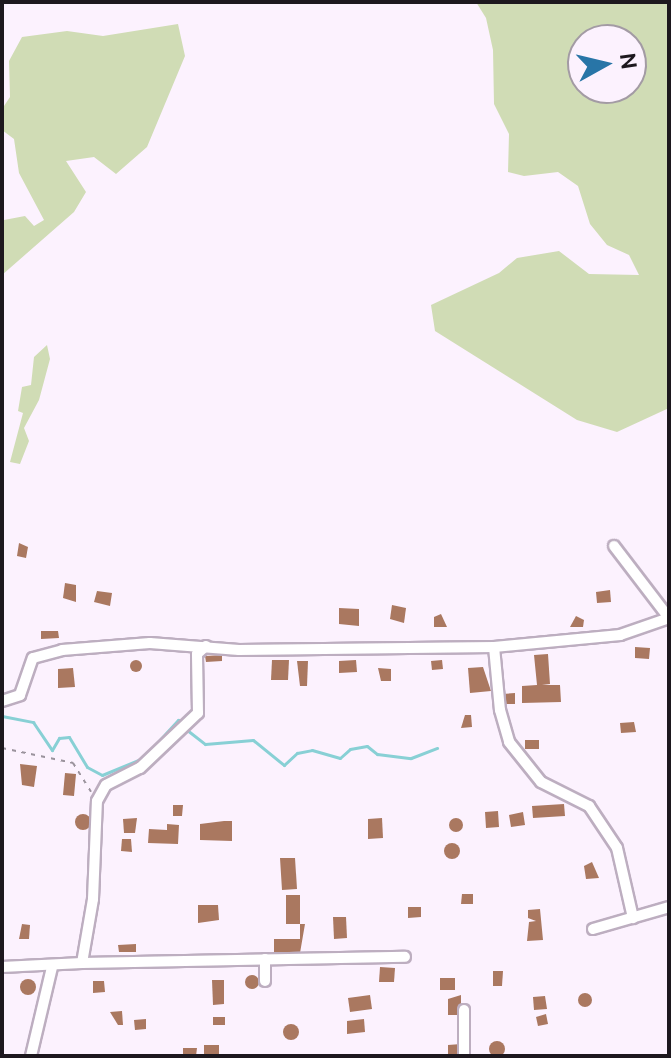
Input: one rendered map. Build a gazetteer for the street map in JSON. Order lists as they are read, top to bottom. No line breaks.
{"north":"right"}
